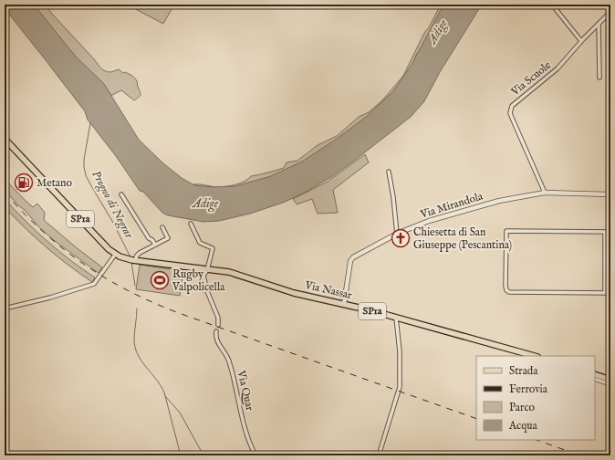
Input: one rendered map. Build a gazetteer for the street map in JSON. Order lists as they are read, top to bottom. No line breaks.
{"streets":{"main road":["SP1a","Via Nassar"],"street":["Via Scuole","Via Mirandola","Via Quar"]},"crossings":[["Via Scuole","Via Mirandola"],["Via Mirandola","Via Nassar"]],"water":["Adige","Progno di Negrar"],"places":{"fuel station":["Metano"],"church":["Chiesetta di San Giuseppe (Pescantina)"],"sports":["Rugby Valpolicella"]},"legend":["Strada","Ferrovia","Parco","Acqua"]}
